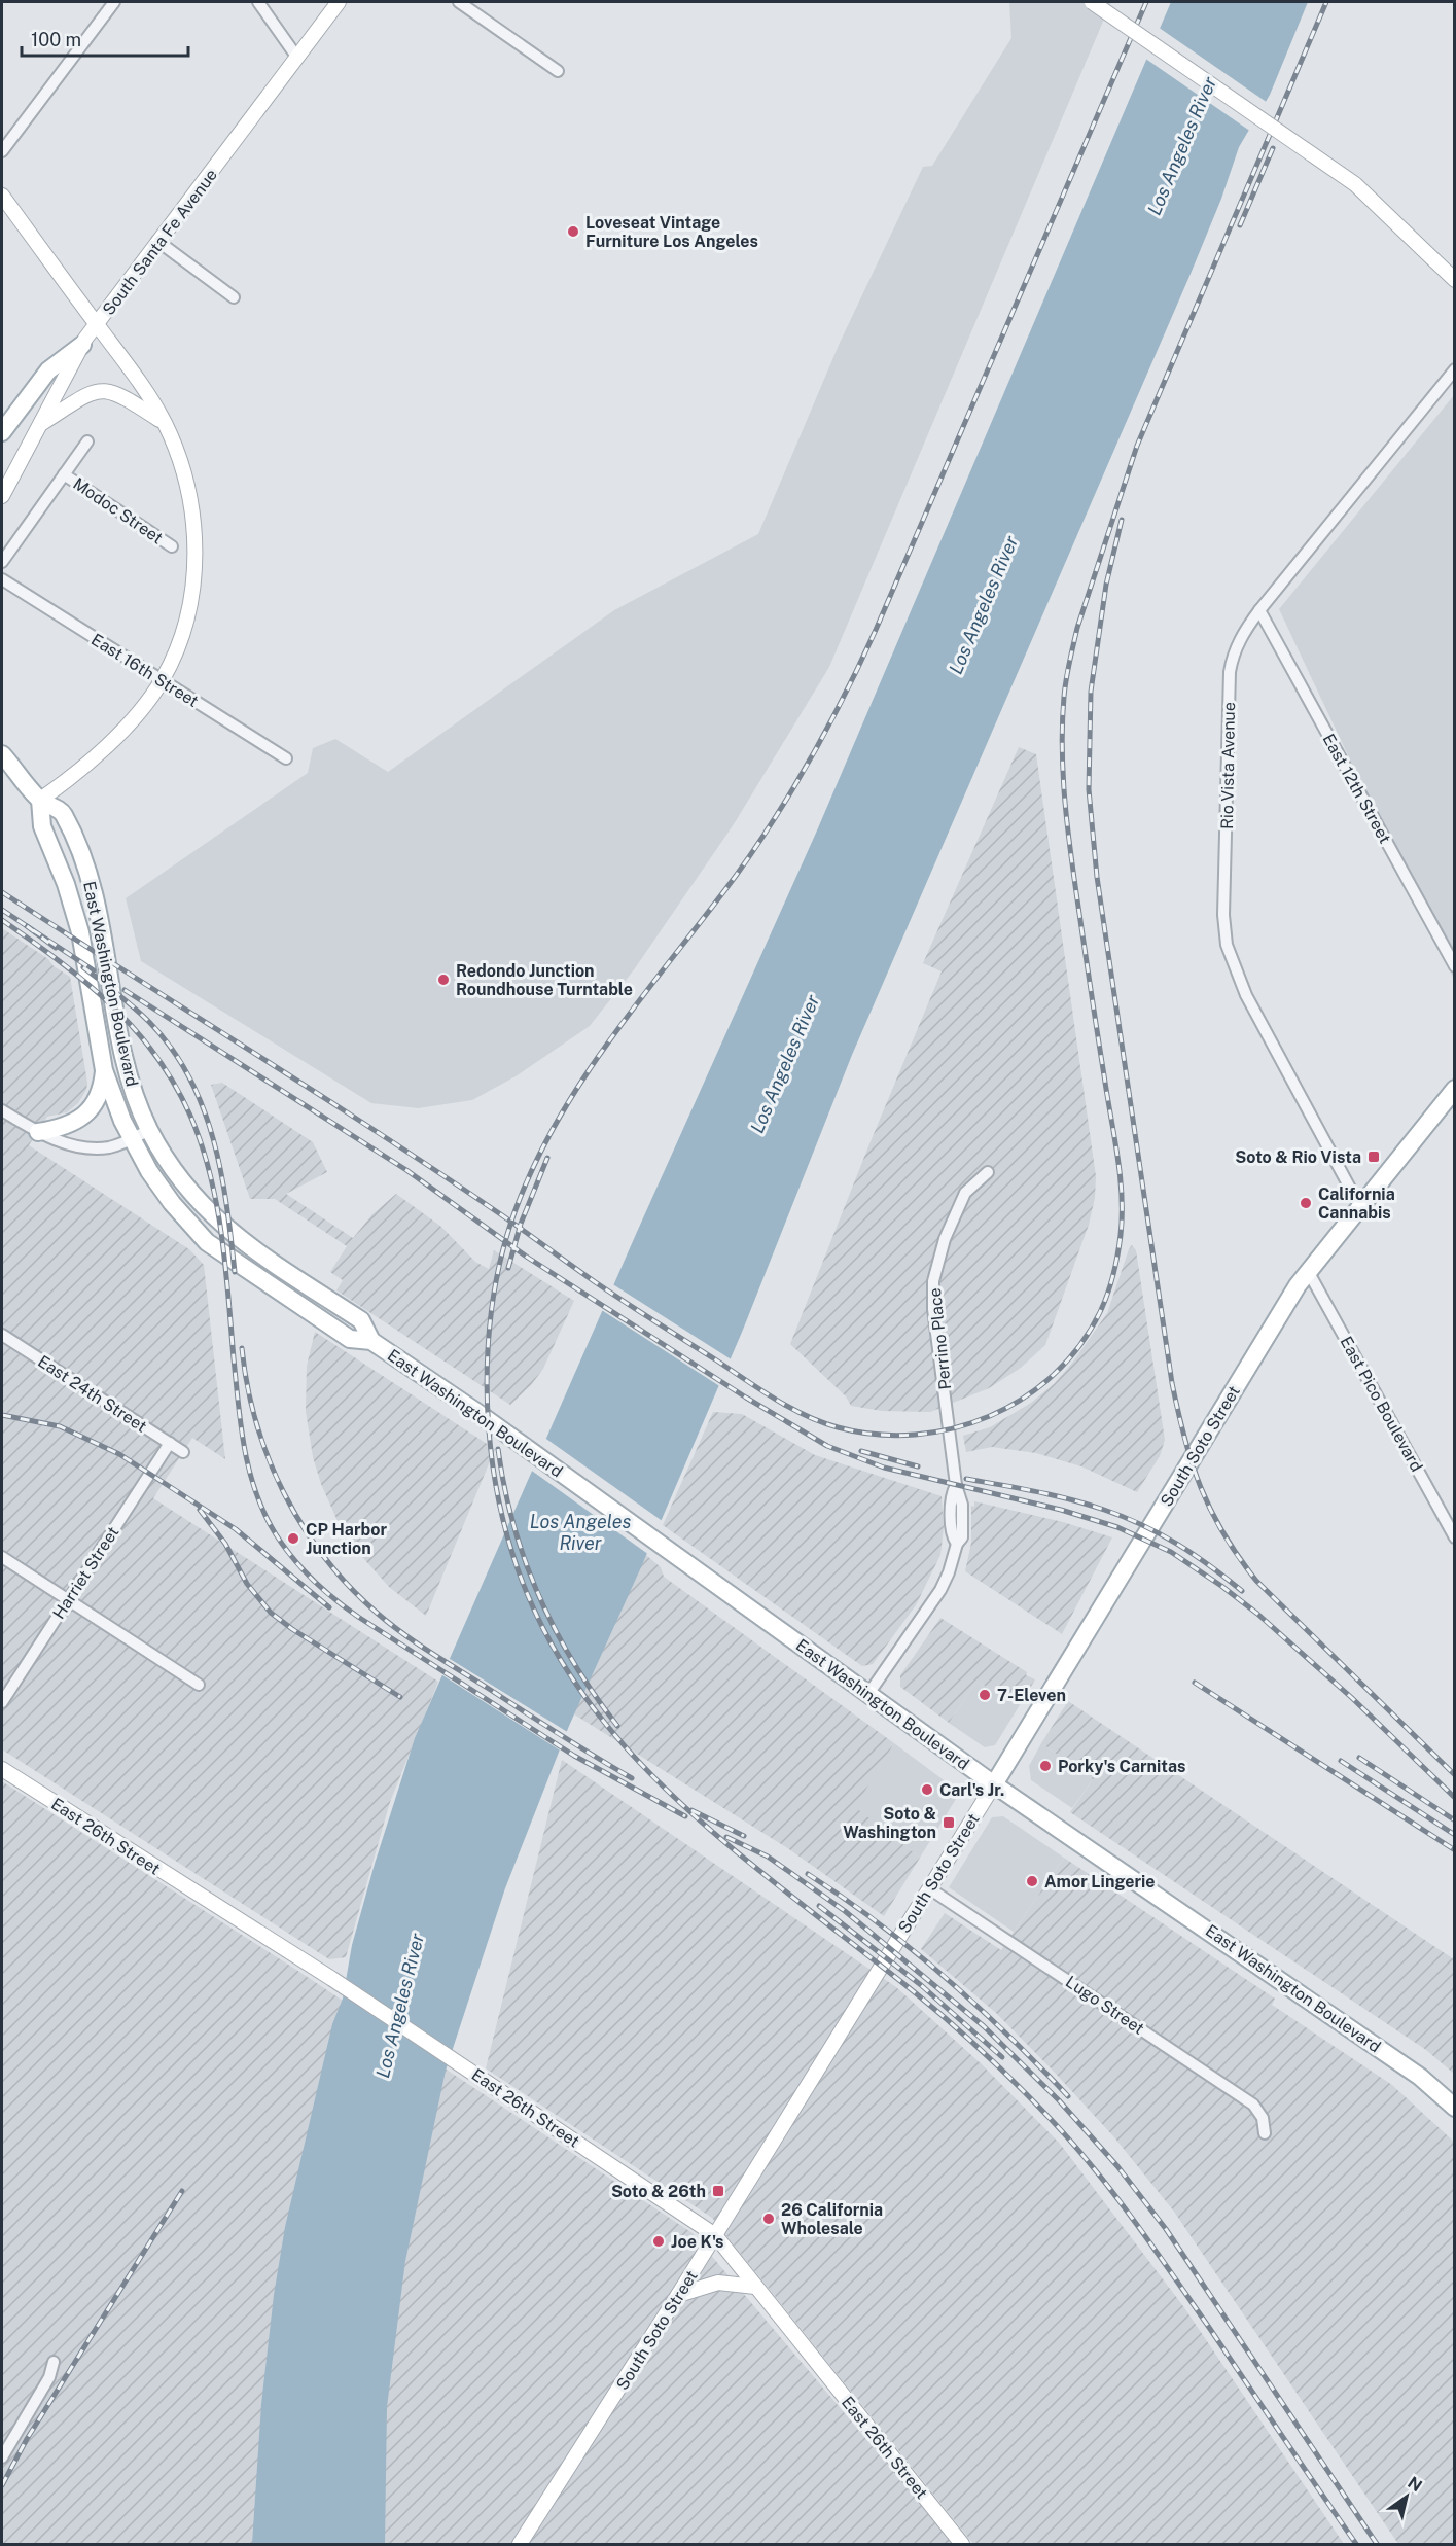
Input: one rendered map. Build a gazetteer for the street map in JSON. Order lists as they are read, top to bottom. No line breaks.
{"streets":{"main road":["South Santa Fe Avenue","East Washington Boulevard","South Soto Street","East 26th Street"],"street":["Modoc Street","East 16th Street","Rio Vista Avenue","East 12th Street","Perrino Place","East 24th Street","East Pico Boulevard","Harriet Street","Lugo Street"]},"crossings":[["Rio Vista Avenue","East 12th Street"],["Rio Vista Avenue","South Soto Street"],["East Washington Boulevard","Perrino Place"],["East Washington Boulevard","South Soto Street"],["East 24th Street","Harriet Street"],["East Pico Boulevard","South Soto Street"],["South Soto Street","East 26th Street"],["South Soto Street","Lugo Street"]],"water":["Los Angeles River"],"places":{"other":["Loveseat Vintage Furniture Los Angeles","Redondo Junction Roundhouse Turntable","California Cannabis","CP Harbor Junction","7-Eleven","Porky's Carnitas","Carl's Jr.","Amor Lingerie","26 California Wholesale","Joe K's"],"transit":["Soto & Rio Vista","Soto & Washington","Soto & 26th"]},"scale_bar":"100 m","north":"top right"}
